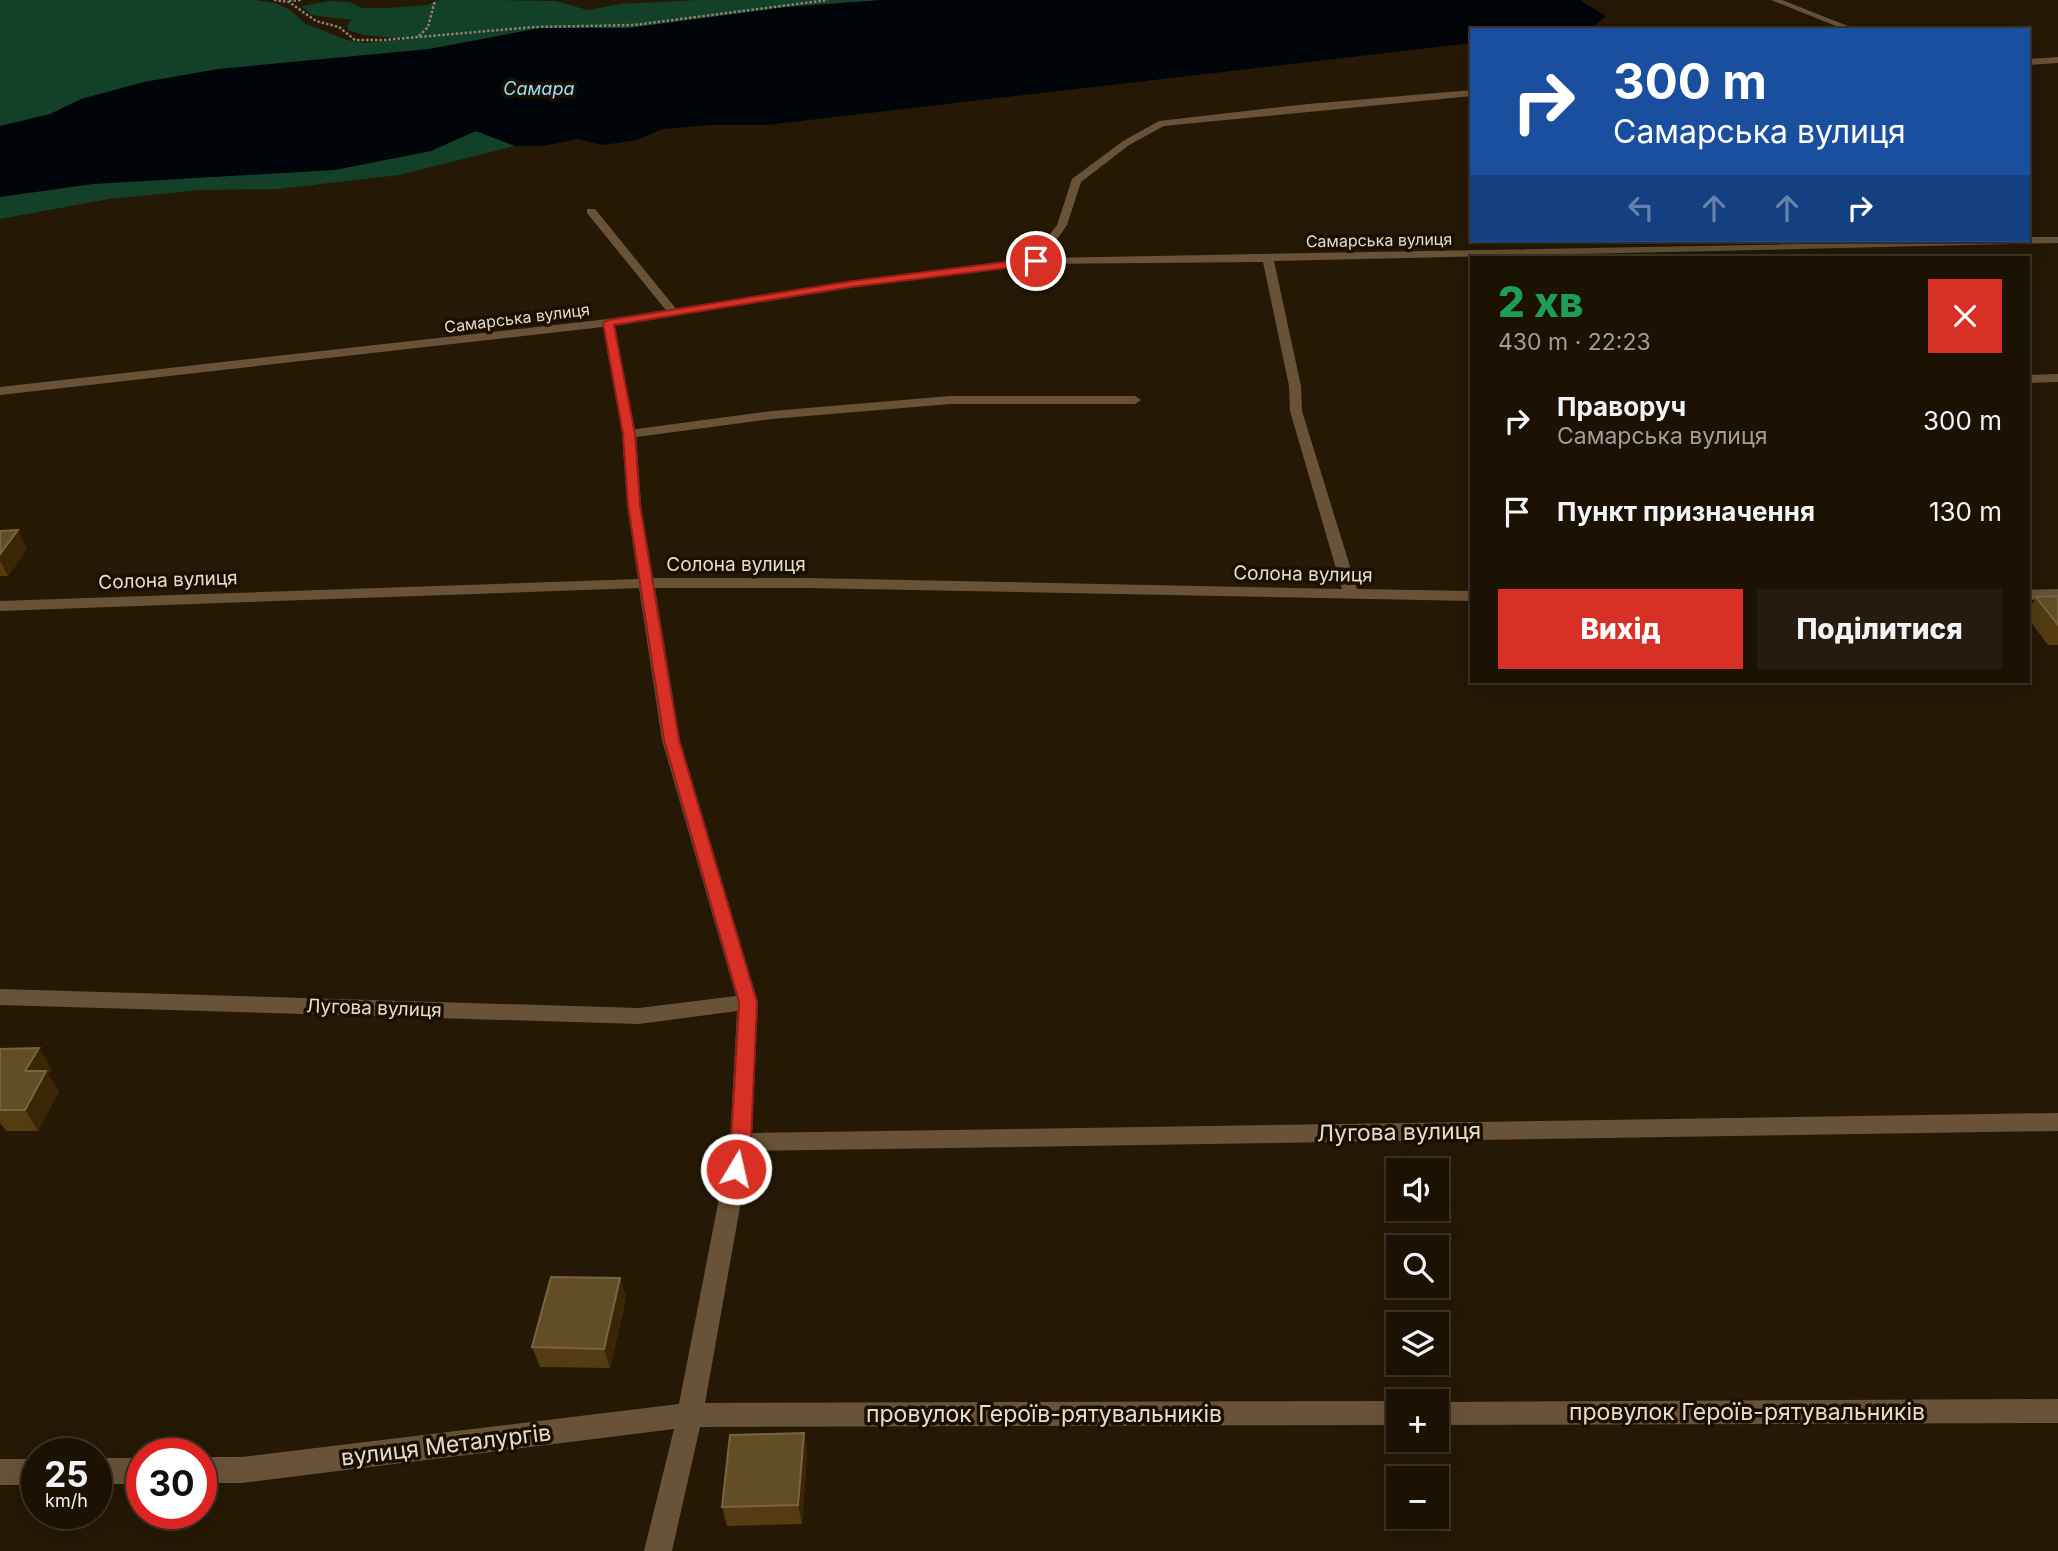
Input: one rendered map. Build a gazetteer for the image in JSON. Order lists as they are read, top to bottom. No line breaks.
{"streets":{"street":["Самарська вулиця","Солона вулиця","Лугова вулиця","провулок Героїв-рятувальників","вулиця Металургів"]},"crossings":[["провулок Героїв-рятувальників","вулиця Металургів"]],"water":["Самара"],"page":{"turn":["300 m","Самарська вулиця"],"heading":["2 хв","430 m · 22:23"],"list":[{"name":"Праворуч","note":"Самарська вулиця","value":"300 m"},{"name":"Пункт призначення","value":"130 m"}],"buttons":["Вихід","Поділитися"],"map_buttons":["+","−"],"speed":"25 km/h","limit":"30"}}
